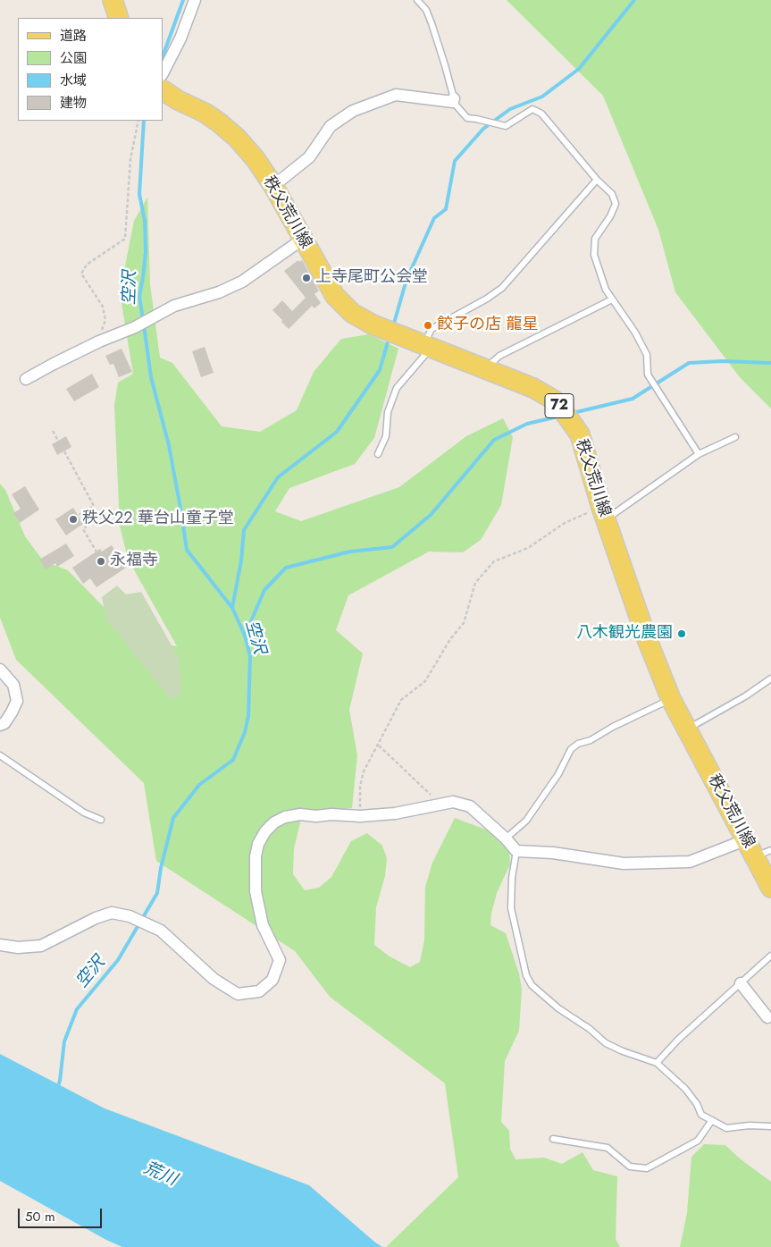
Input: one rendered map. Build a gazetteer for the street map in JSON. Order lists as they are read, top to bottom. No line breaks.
{"streets":{"main road":["秩父荒川線","72"]},"water":["空沢","荒川"],"places":["上寺尾町公会堂","餃子の店 龍星","秩父22 華台山童子堂","永福寺","八木観光農園"],"legend":["道路","公園","水域","建物"],"scale_bar":"50 m"}
